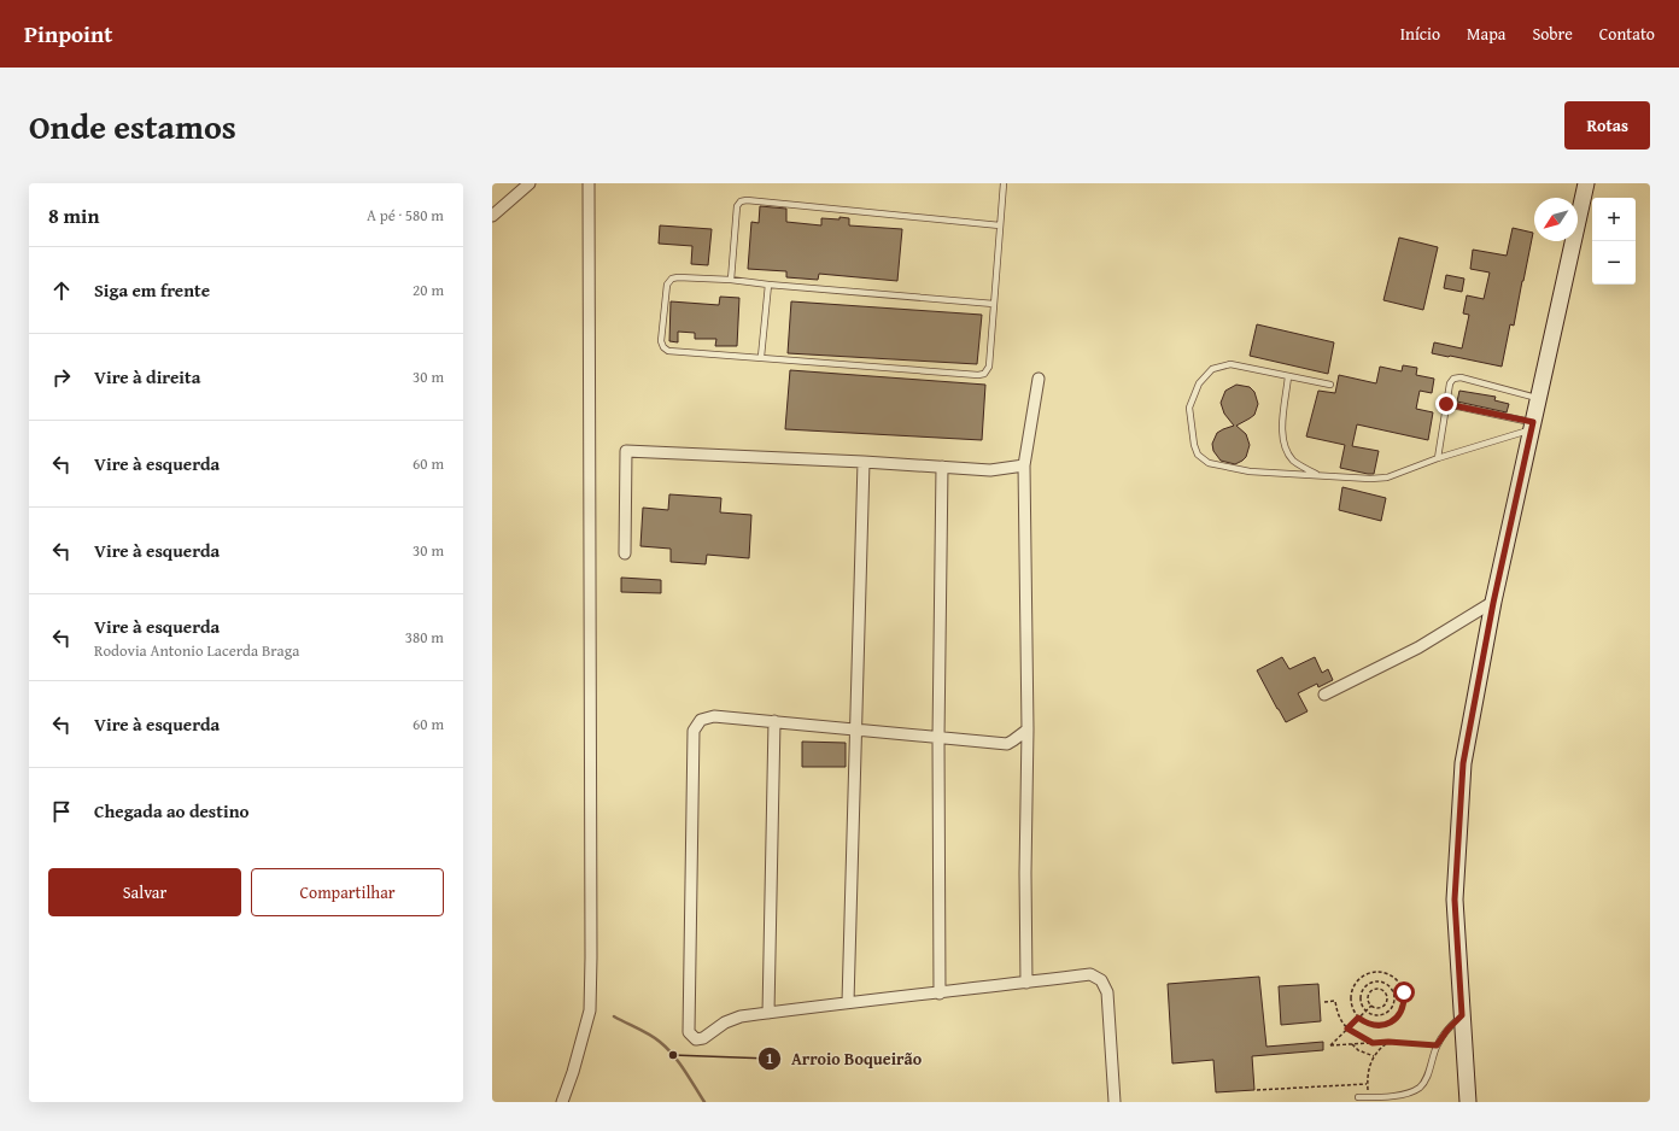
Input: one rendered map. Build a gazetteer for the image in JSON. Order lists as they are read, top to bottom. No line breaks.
{"places":["Arroio Boqueirão"],"north":"bottom left","page":{"header":"Pinpoint","nav":["Início","Mapa","Sobre","Contato"],"title":"Onde estamos","buttons":["Rotas",["Salvar","Compartilhar"]],"heading":["8 min","A pé · 580 m"],"map_buttons":["+","−"],"list":[["Siga em frente","20 m"],["Vire à direita","30 m"],["Vire à esquerda","60 m"],["Vire à esquerda","30 m"],["Vire à esquerda","Rodovia Antonio Lacerda Braga","380 m"],["Vire à esquerda","60 m"],"Chegada ao destino"]}}
